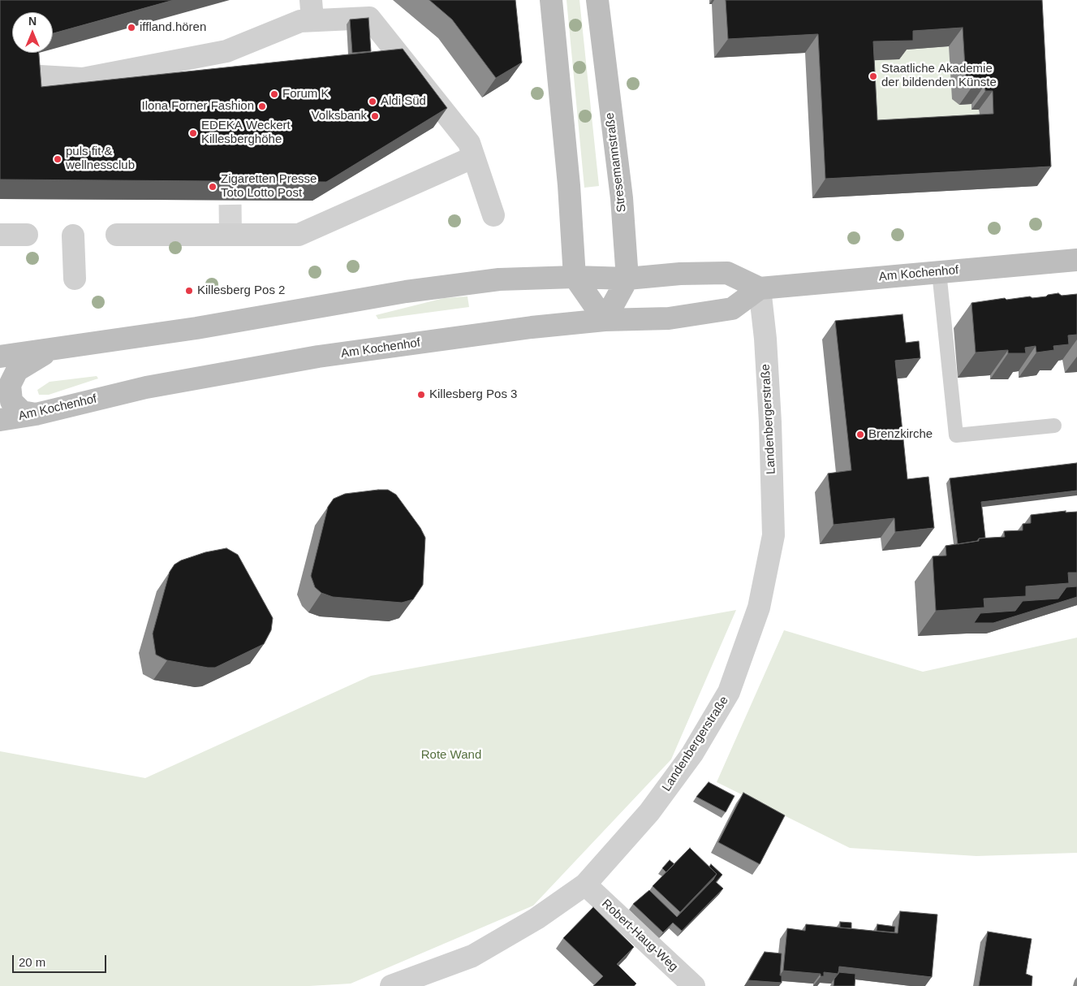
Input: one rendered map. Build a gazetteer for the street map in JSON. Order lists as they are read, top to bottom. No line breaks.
{"streets":{"main road":["Stresemannstraße","Am Kochenhof"],"street":["Landenbergerstraße","Robert-Haug-Weg"]},"crossings":[["Am Kochenhof","Landenbergerstraße"],["Landenbergerstraße","Robert-Haug-Weg"]],"parks":["Rote Wand"],"places":["iffland.hören","Staatliche Akademie der bildenden Künste","Forum K","Aldi Süd","Ilona Forner Fashion","Volksbank","EDEKA Weckert Killesberghöhe","puls fit & wellnessclub","Zigaretten Presse Toto Lotto Post","Killesberg Pos 2","Killesberg Pos 3","Brenzkirche"],"scale_bar":"20 m","north":"top"}
